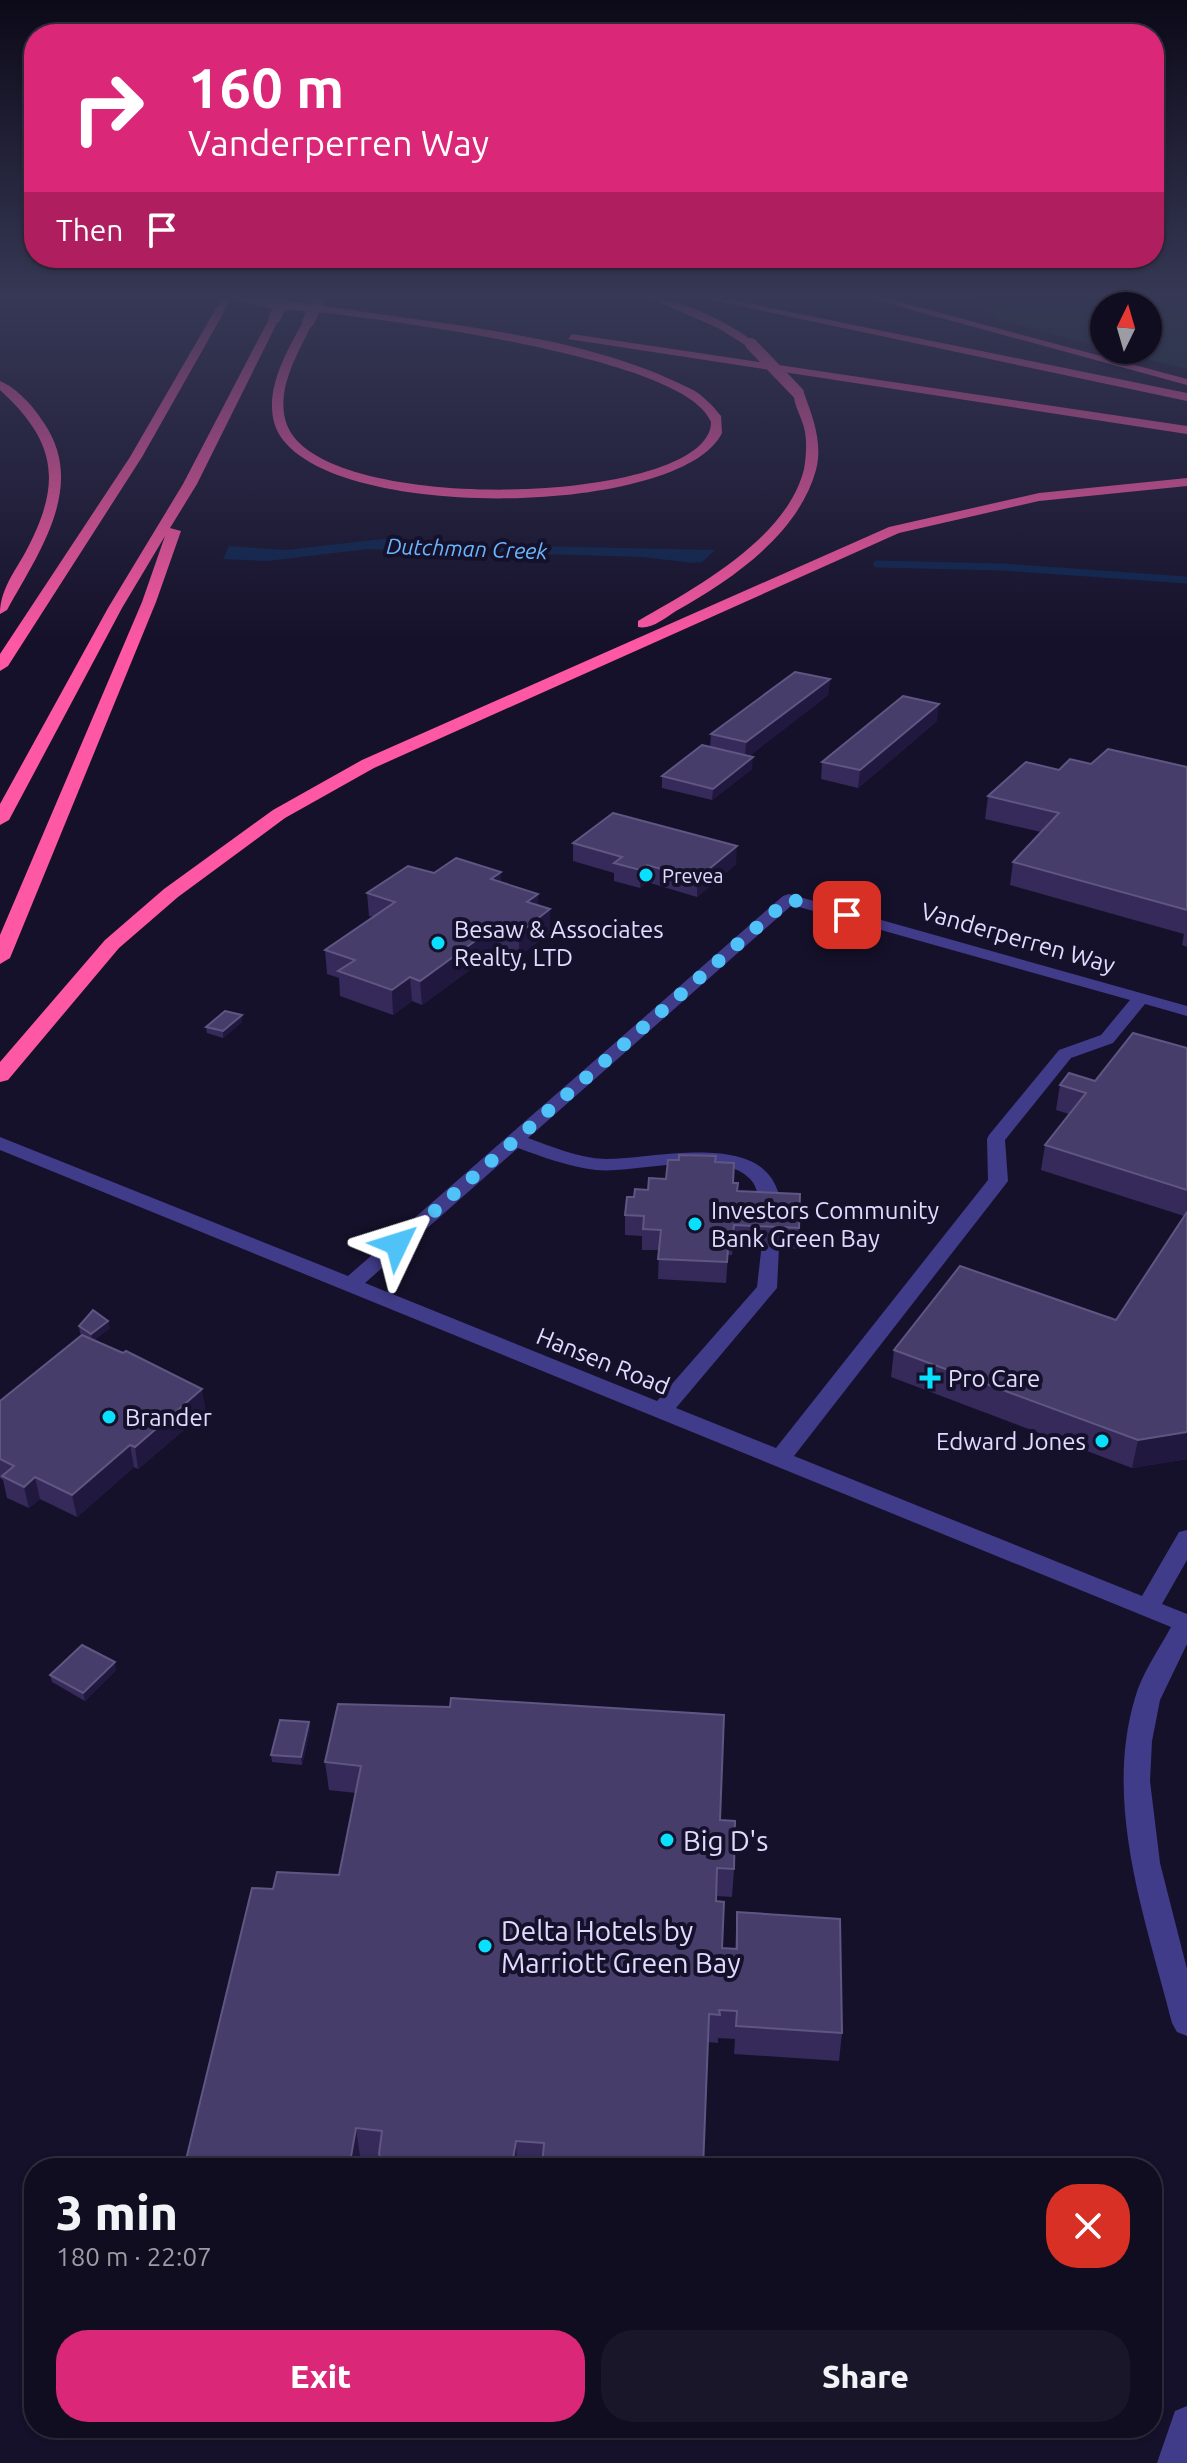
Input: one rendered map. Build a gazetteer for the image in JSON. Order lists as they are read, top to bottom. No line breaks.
{"streets":{"street":["Vanderperren Way","Hansen Road"]},"water":["Dutchman Creek"],"places":{"other":["Prevea","Besaw & Associates Realty, LTD","Investors Community Bank Green Bay","Brander","Edward Jones","Big D's","Delta Hotels by Marriott Green Bay"],"health":["Pro Care"]},"north":"top","page":{"turn":["160 m","Vanderperren Way"],"then":"Then","heading":["3 min","180 m · 22:07"],"buttons":["Exit","Share"]}}
